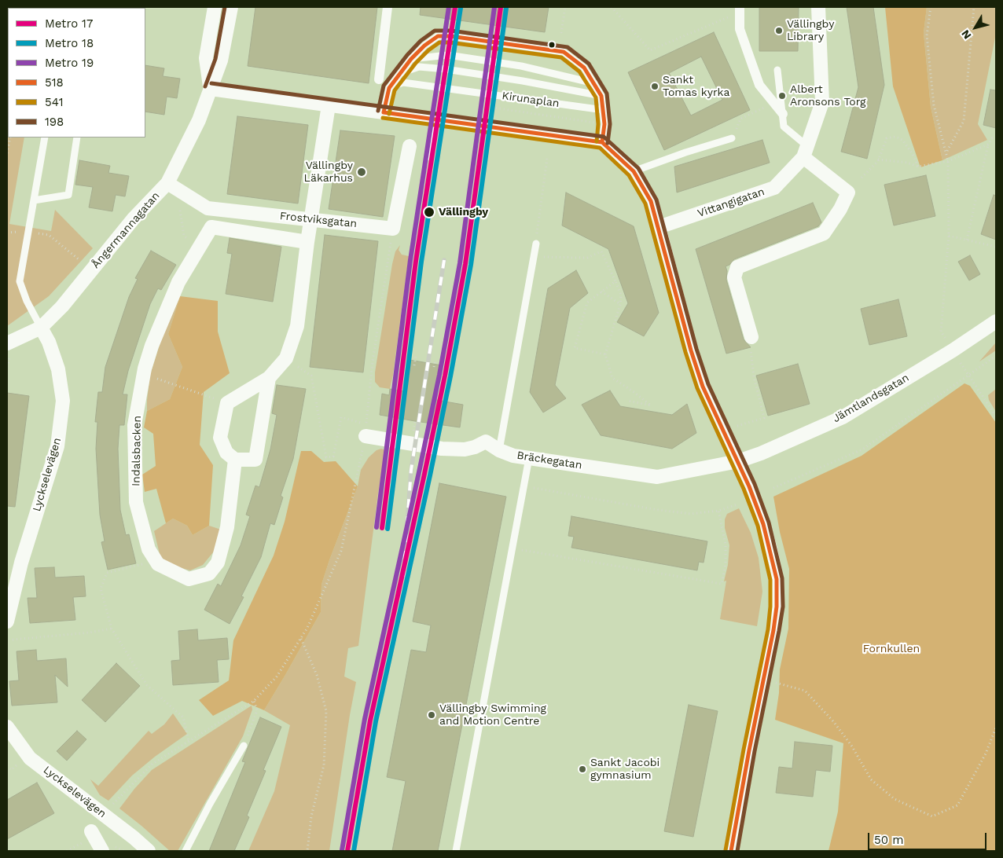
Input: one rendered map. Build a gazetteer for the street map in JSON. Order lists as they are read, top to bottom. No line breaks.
{"streets":{"street":["Vittangigatan","Frostviksgatan","Ångermannagatan","Jämtlandsgatan","Indalsbacken","Bräckegatan","Lyckselevägen"],"lane":["Kirunaplan"]},"crossings":[["Frostviksgatan","Ångermannagatan"],["Ångermannagatan","Lyckselevägen"],["Jämtlandsgatan","Bräckegatan"]],"parks":["Fornkullen"],"places":["Vällingby Library","Sankt Tomas kyrka","Albert Aronsons Torg","Vällingby Läkarhus","Vällingby","Vällingby Swimming and Motion Centre","Sankt Jacobi gymnasium"],"lines":["metro line 17","metro line 19","transit line 198","metro line 18","transit line 518","transit line 541"],"legend":["Metro 17","Metro 18","Metro 19","518","541","198"],"scale_bar":"50 m","north":"bottom left"}
